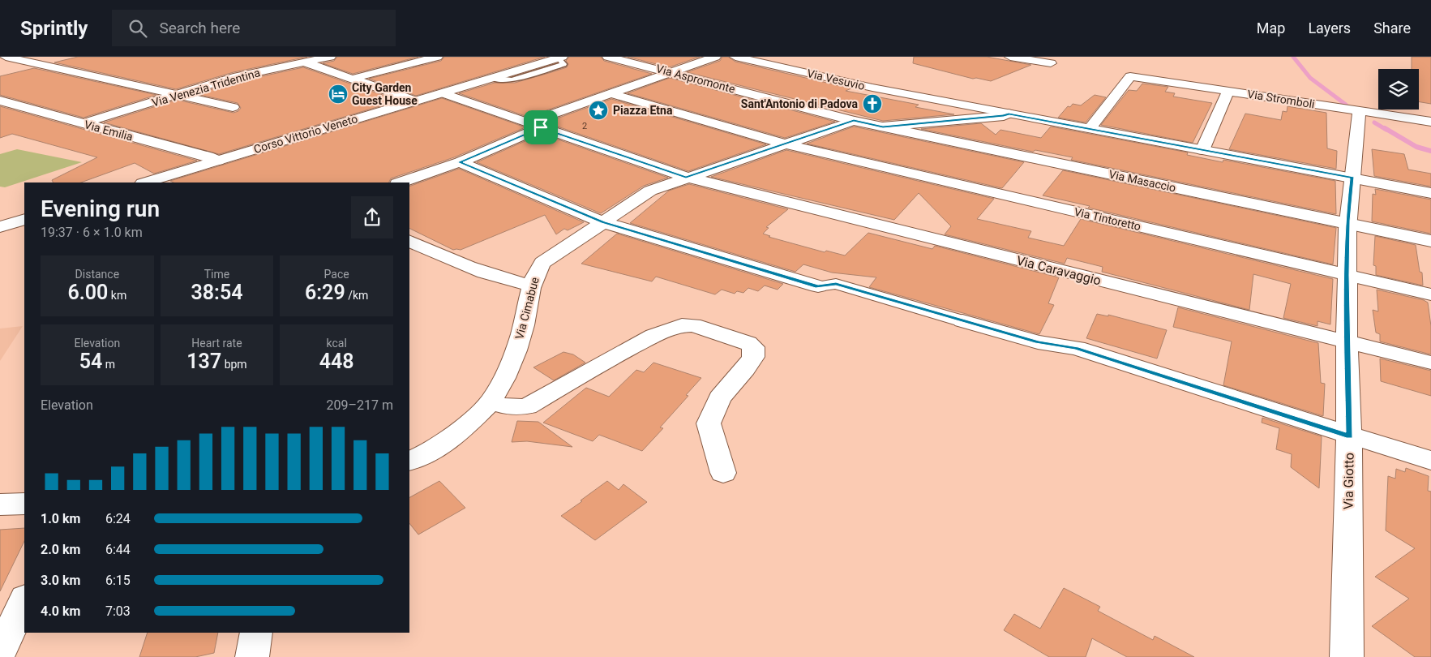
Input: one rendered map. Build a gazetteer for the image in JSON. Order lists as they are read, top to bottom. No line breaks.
{"streets":{"street":["Via Aspromonte","Via Vesuvio","Via Venezia Tridentina","Via Stromboli","Via Emilia","Corso Vittorio Veneto","Via Masaccio","Via Tintoretto","Via Caravaggio","Via Cimabue","Via Giotto"]},"crossings":[["Via Aspromonte","Via Masaccio"],["Via Aspromonte","Via Cimabue"],["Via Vesuvio","Via Stromboli"],["Via Vesuvio","Via Giotto"],["Via Venezia Tridentina","Via Emilia"],["Via Stromboli","Via Giotto"],["Via Emilia","Corso Vittorio Veneto"],["Corso Vittorio Veneto","Via Caravaggio"],["Via Masaccio","Via Cimabue"],["Via Masaccio","Via Giotto"],["Via Tintoretto","Via Cimabue"],["Via Tintoretto","Via Giotto"],["Via Caravaggio","Via Cimabue"],["Via Caravaggio","Via Giotto"]],"places":{"hotel":["City Garden Guest House"],"church":["Sant'Antonio di Padova"],"place":["Piazza Etna"]},"house_numbers":["2"],"page":{"header":"Sprintly","search":"Search here","nav":["Map","Layers","Share"],"heading":["Evening run","19:37 · 6 × 1.0 km"],"stats":[["Distance","6.00 km"],["Time","38:54"],["Pace","6:29 /km"],["Elevation","54 m"],["Heart rate","137 bpm"],["kcal","448"]],"chart":["Elevation","209–217 m"],"list":[{"name":"1.0 km","note":"6:24"},{"name":"2.0 km","note":"6:44"},{"name":"3.0 km","note":"6:15"},{"name":"4.0 km","note":"7:03"}]}}
